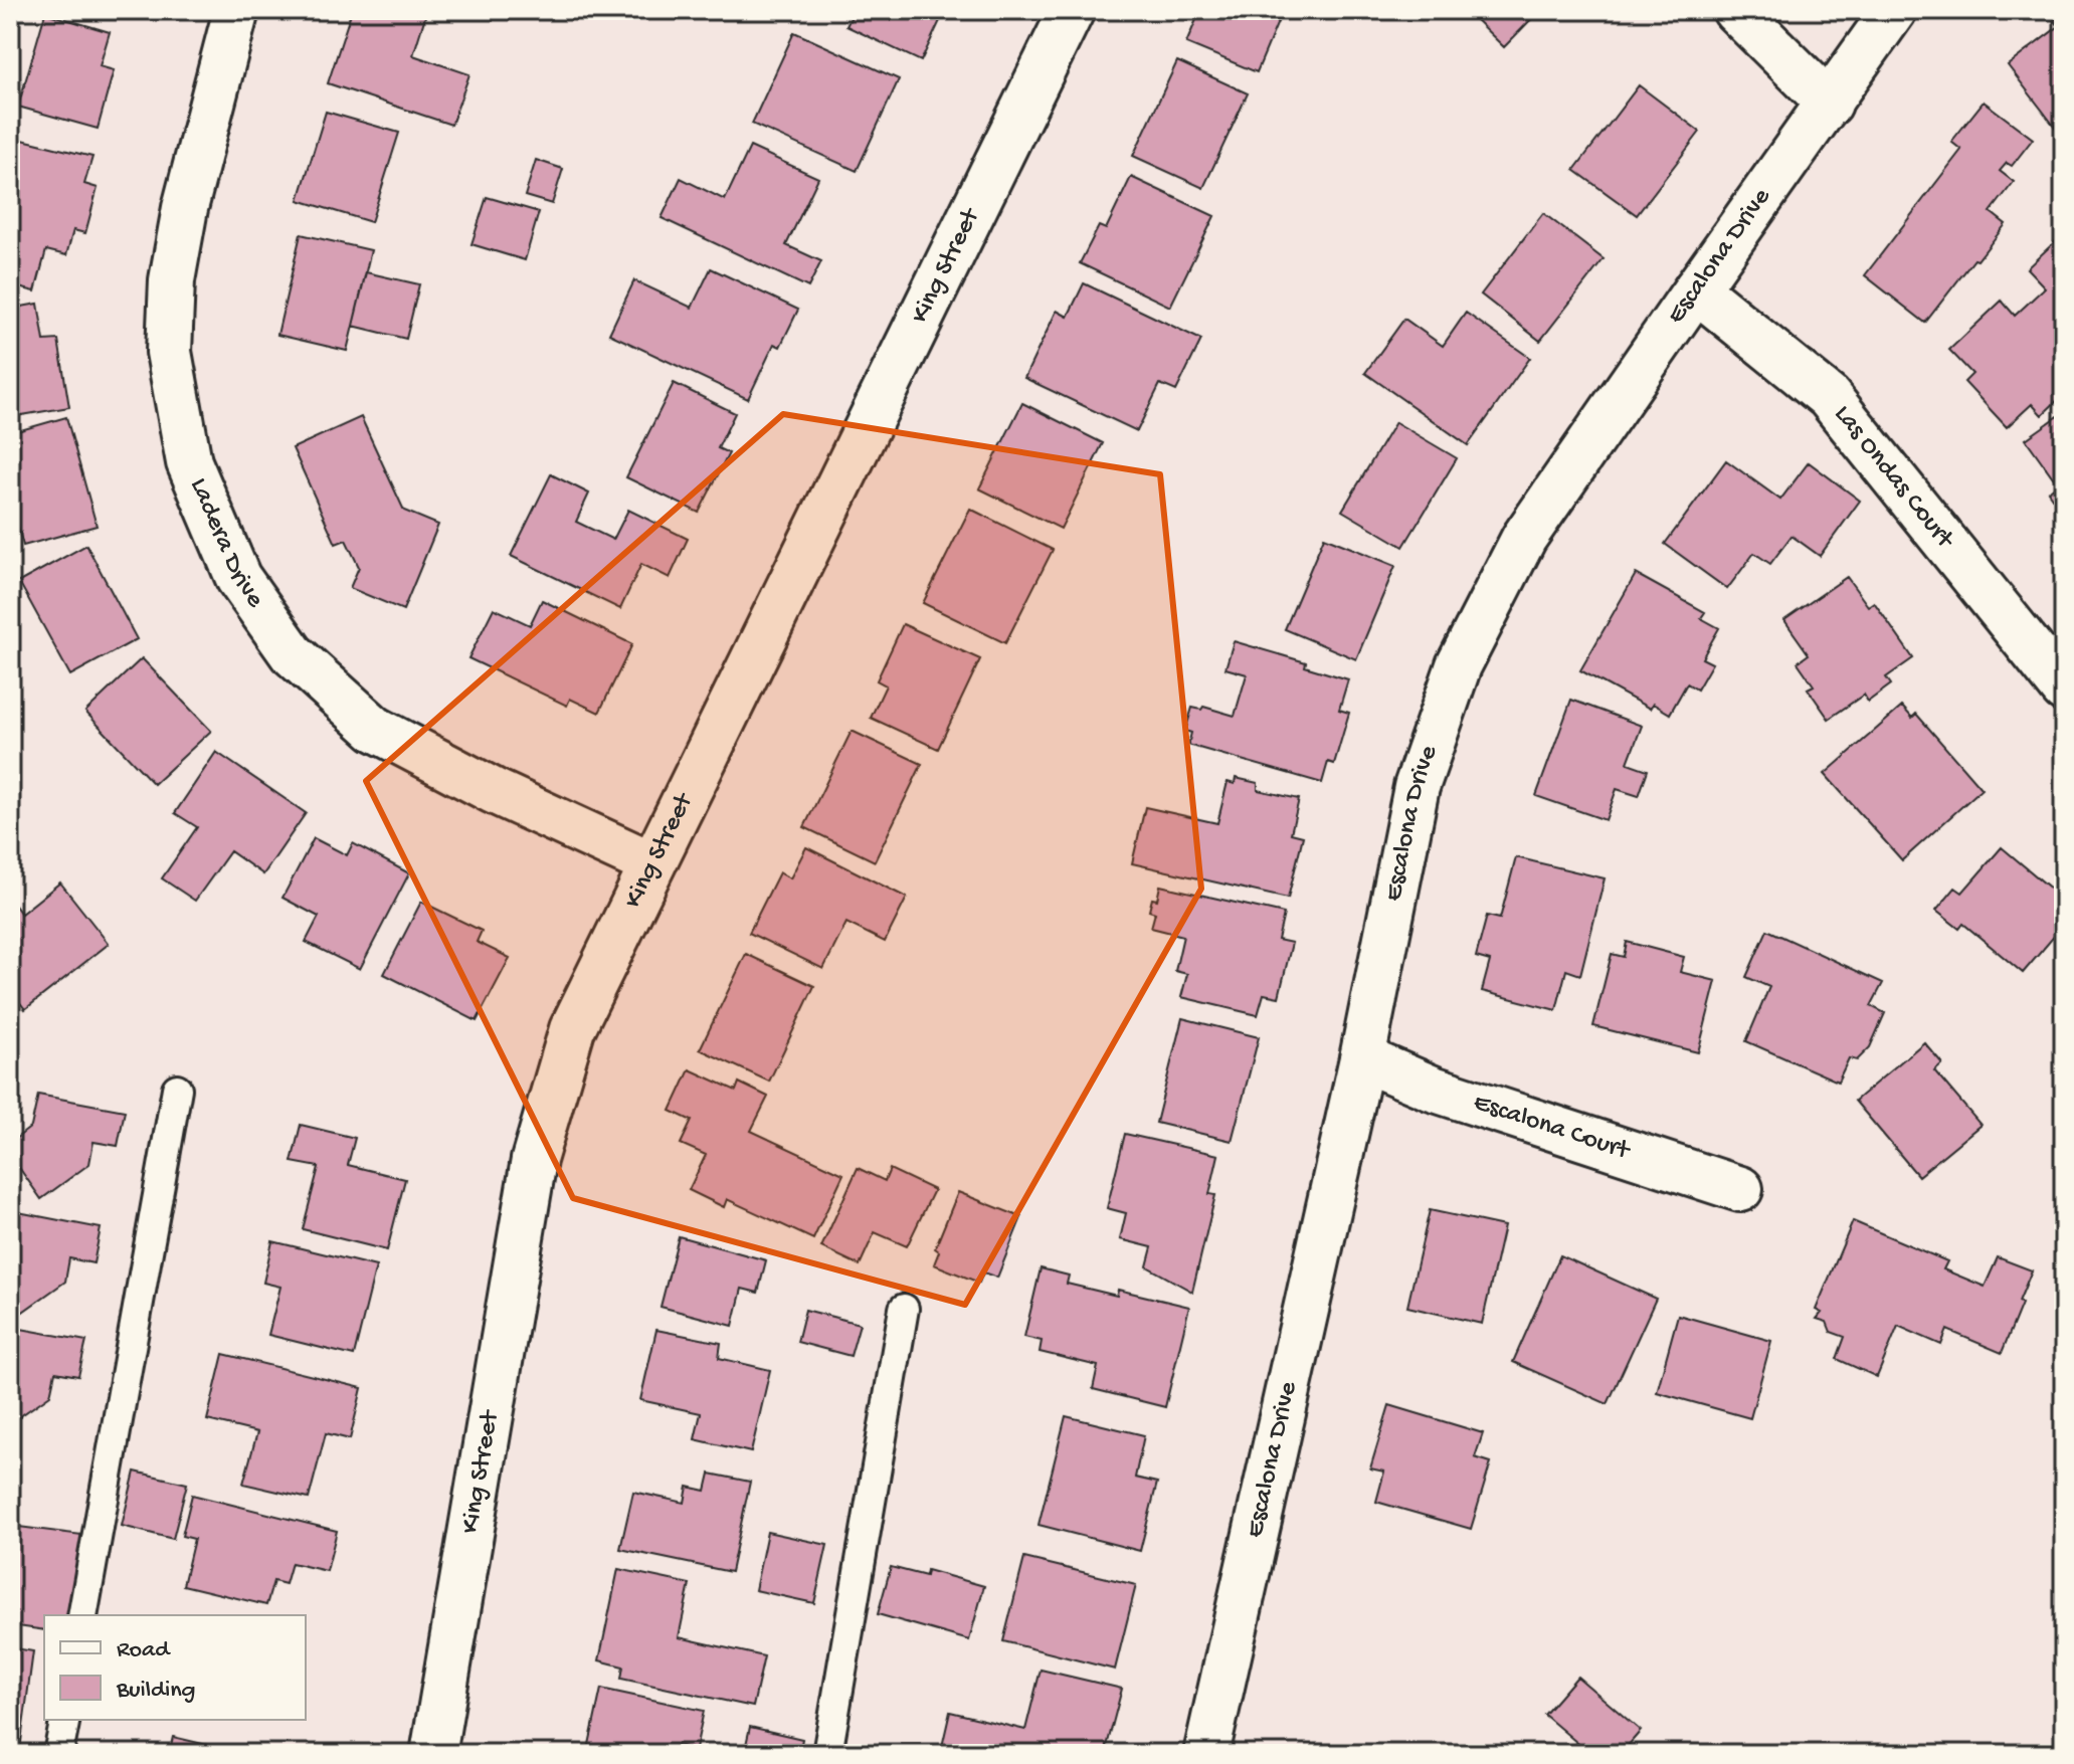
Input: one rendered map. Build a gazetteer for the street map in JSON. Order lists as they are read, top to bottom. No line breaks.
{"streets":{"street":["Escalona Drive","King Street","Las Ondas Court","Ladera Drive","Escalona Court"]},"crossings":[["Escalona Drive","Las Ondas Court"],["Escalona Drive","Escalona Court"],["King Street","Ladera Drive"]],"legend":["Road","Building"]}
